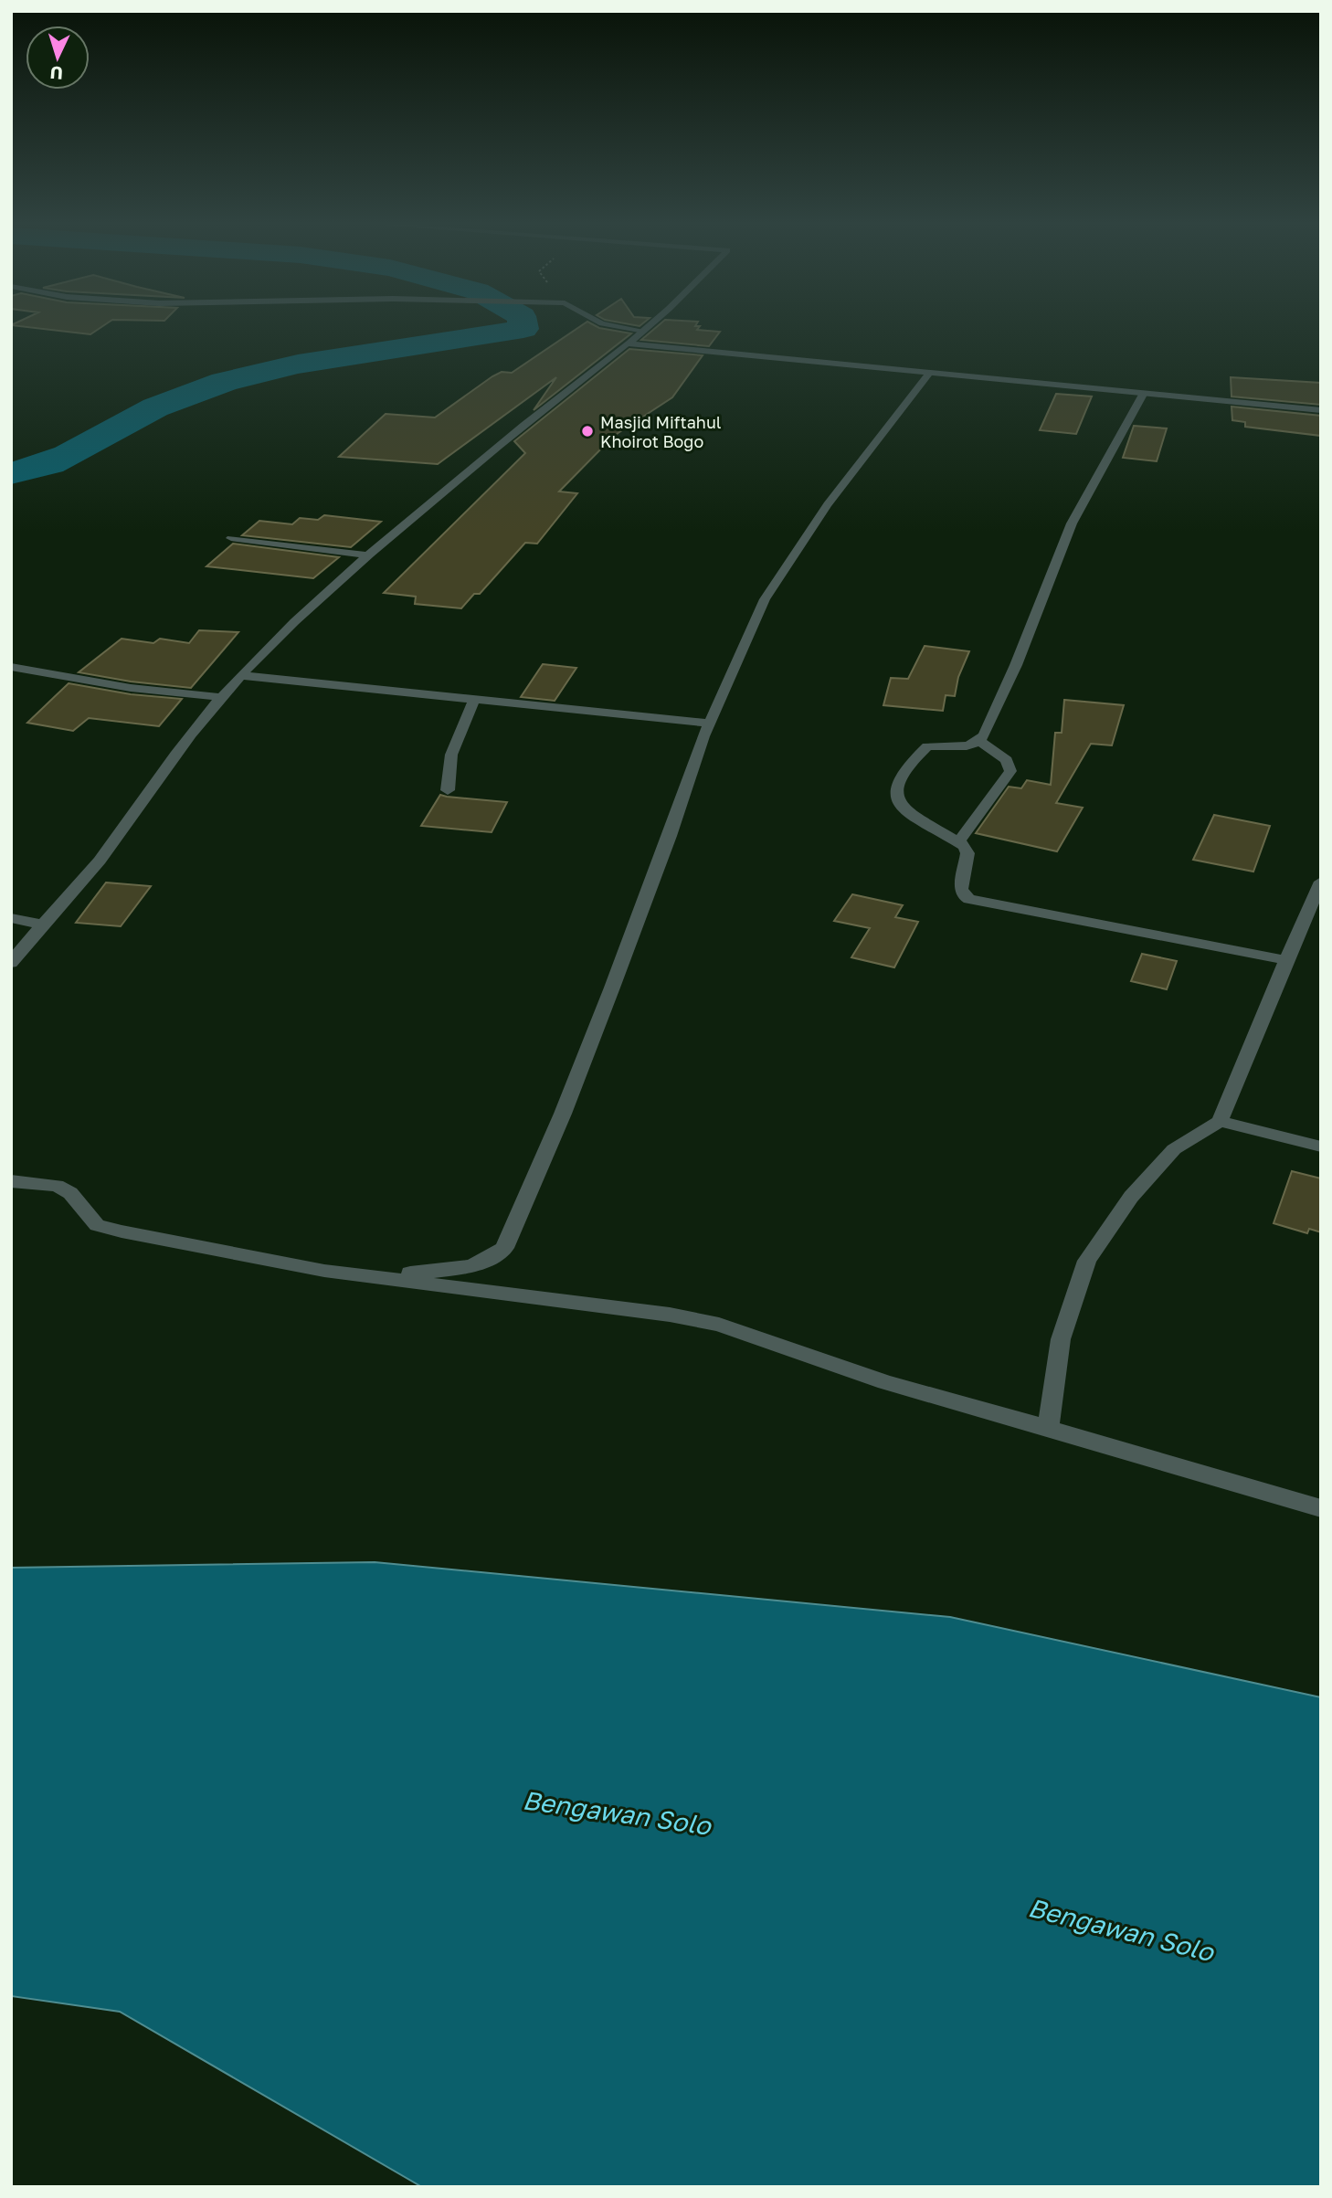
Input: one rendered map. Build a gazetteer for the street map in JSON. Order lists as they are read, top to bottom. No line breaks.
{"water":["Bengawan Solo"],"places":["Masjid Miftahul Khoirot Bogo"],"north":"bottom"}
